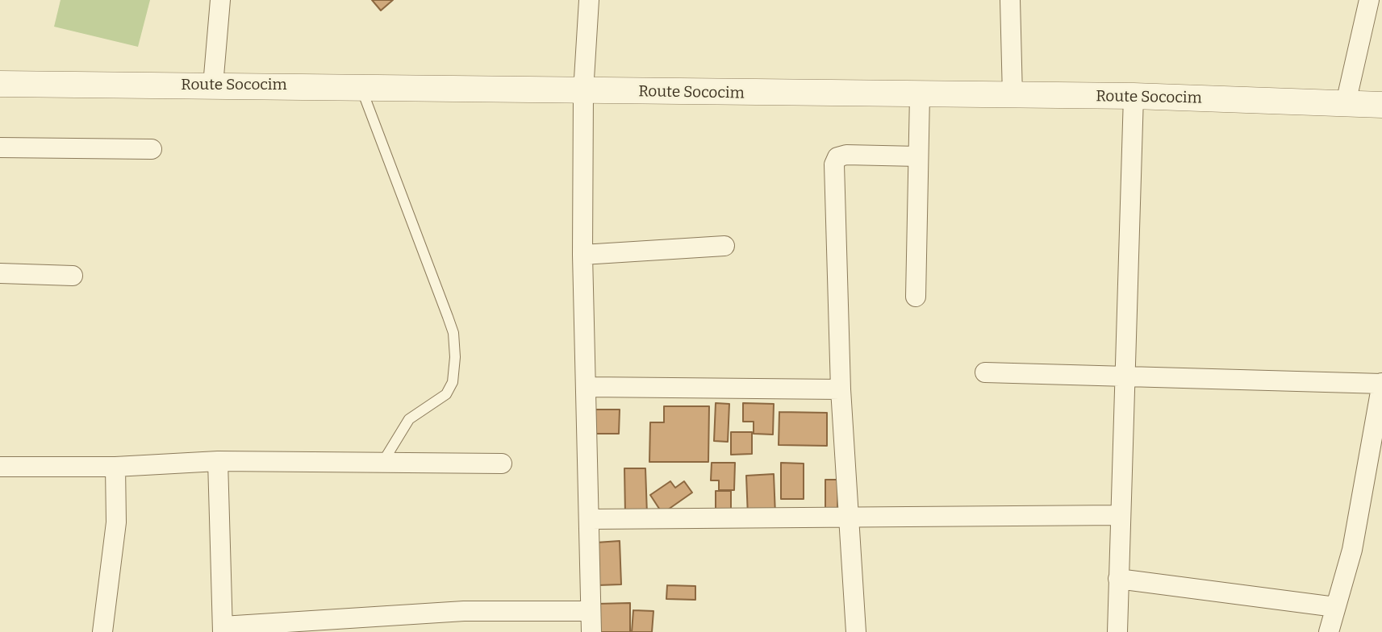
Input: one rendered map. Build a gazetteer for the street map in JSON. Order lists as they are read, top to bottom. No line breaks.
{"streets":{"street":["Route Sococim"]}}
